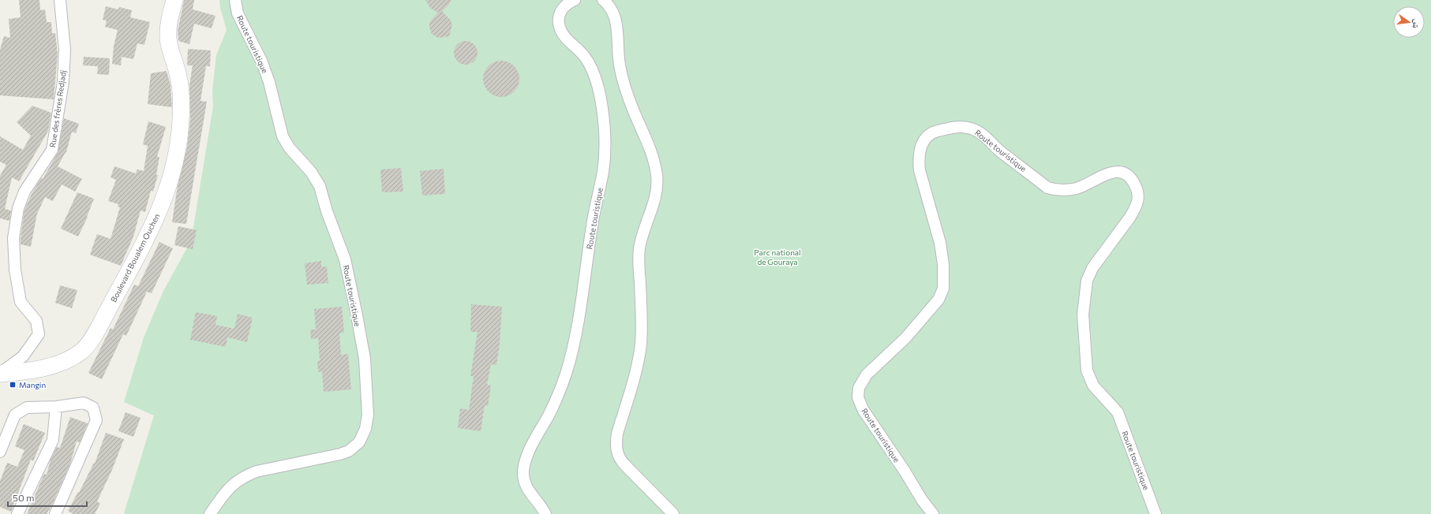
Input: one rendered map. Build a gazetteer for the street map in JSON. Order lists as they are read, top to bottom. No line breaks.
{"streets":{"main road":["Boulevard Boualem Ouchen"],"street":["Route touristique","Rue des frères Redjadj"]},"crossings":[["Rue des frères Redjadj","Boulevard Boualem Ouchen"]],"parks":["Parc national de Gouraya"],"places":{"transit":["Mangin"]},"scale_bar":"50 m","north":"right"}
